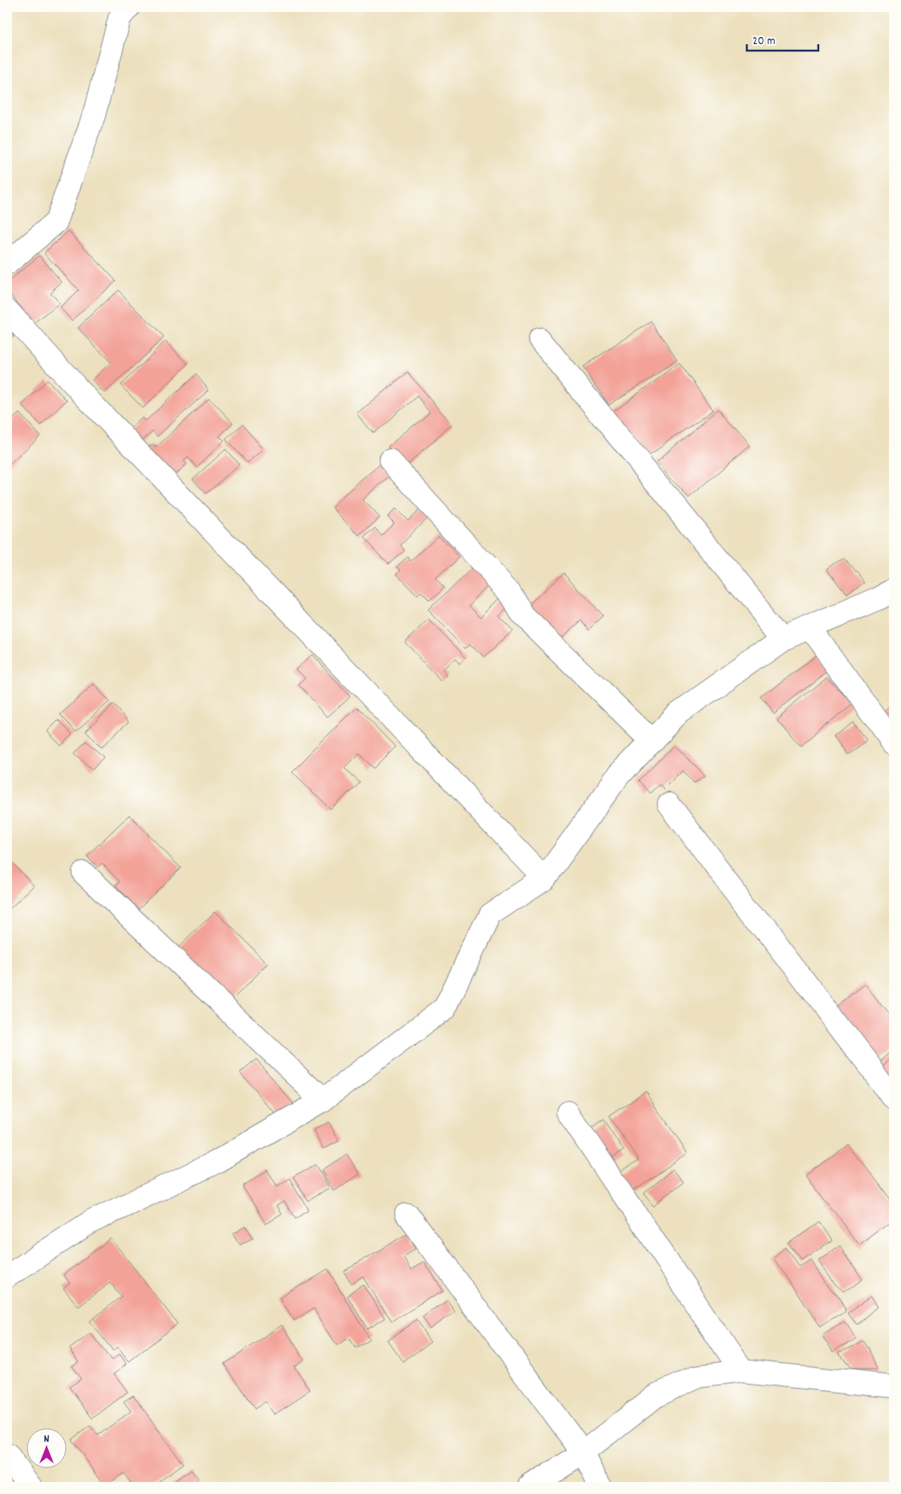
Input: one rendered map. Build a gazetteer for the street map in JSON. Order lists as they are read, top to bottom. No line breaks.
{"scale_bar":"20 m","north":"top"}
